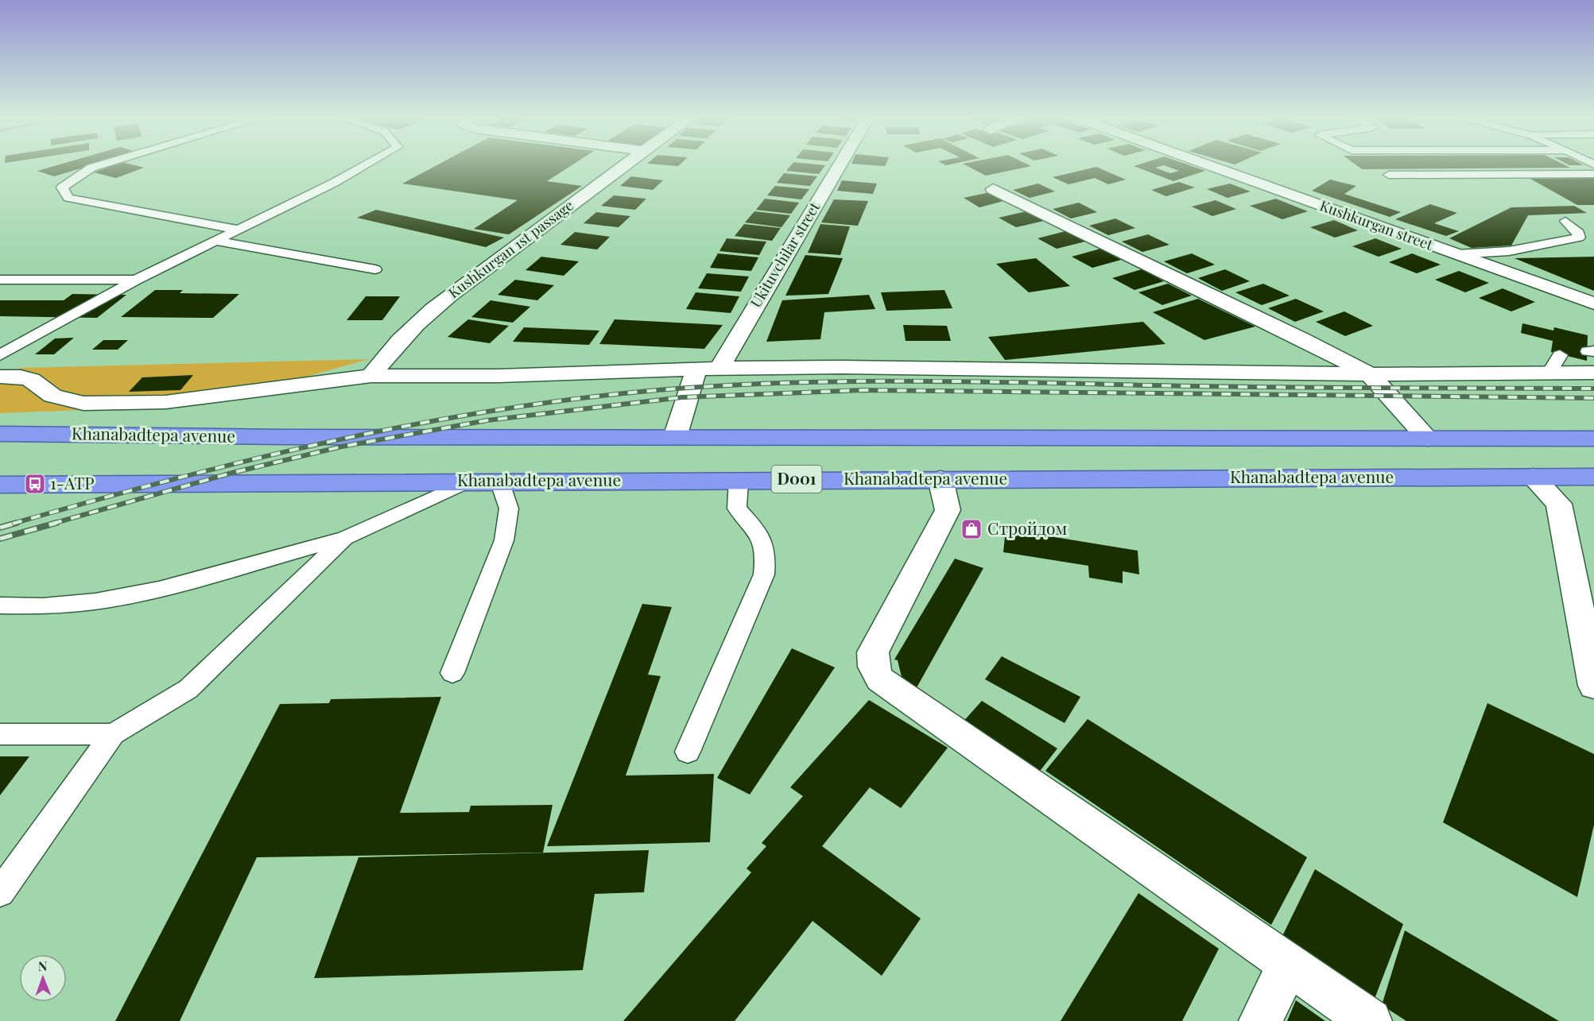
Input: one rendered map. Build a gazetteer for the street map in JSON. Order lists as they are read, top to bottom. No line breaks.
{"streets":{"highway":["Khanabadtepa avenue","D001"],"street":["Kushkurgan street","Kushkurgan 1st passage","Ukituvchilar street"]},"places":{"bus stop":["1-ATP"],"shop":["Стройдом"]},"north":"top"}
